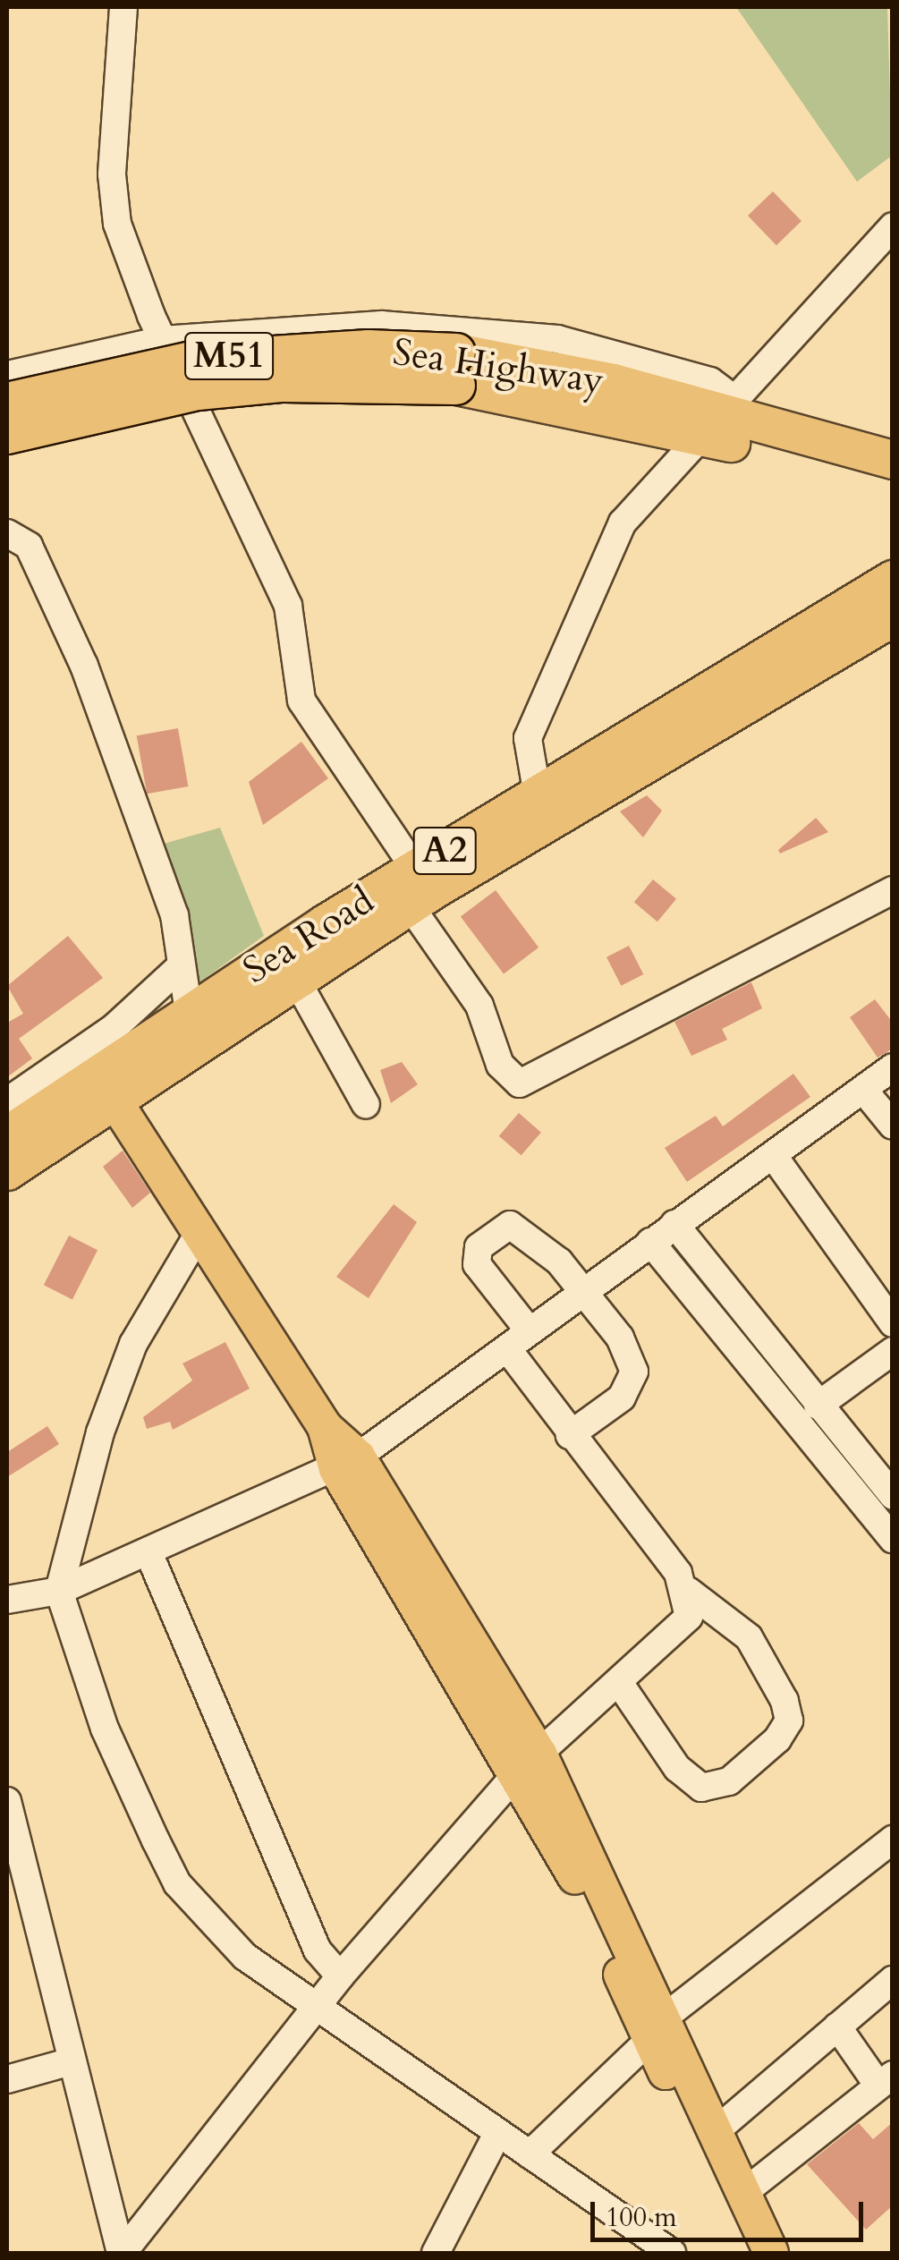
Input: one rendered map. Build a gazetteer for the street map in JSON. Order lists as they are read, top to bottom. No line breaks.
{"streets":{"highway":["M51","Sea Highway","A2","Sea Road"]},"crossings":[["M51","Sea Highway"]],"scale_bar":"100 m"}
